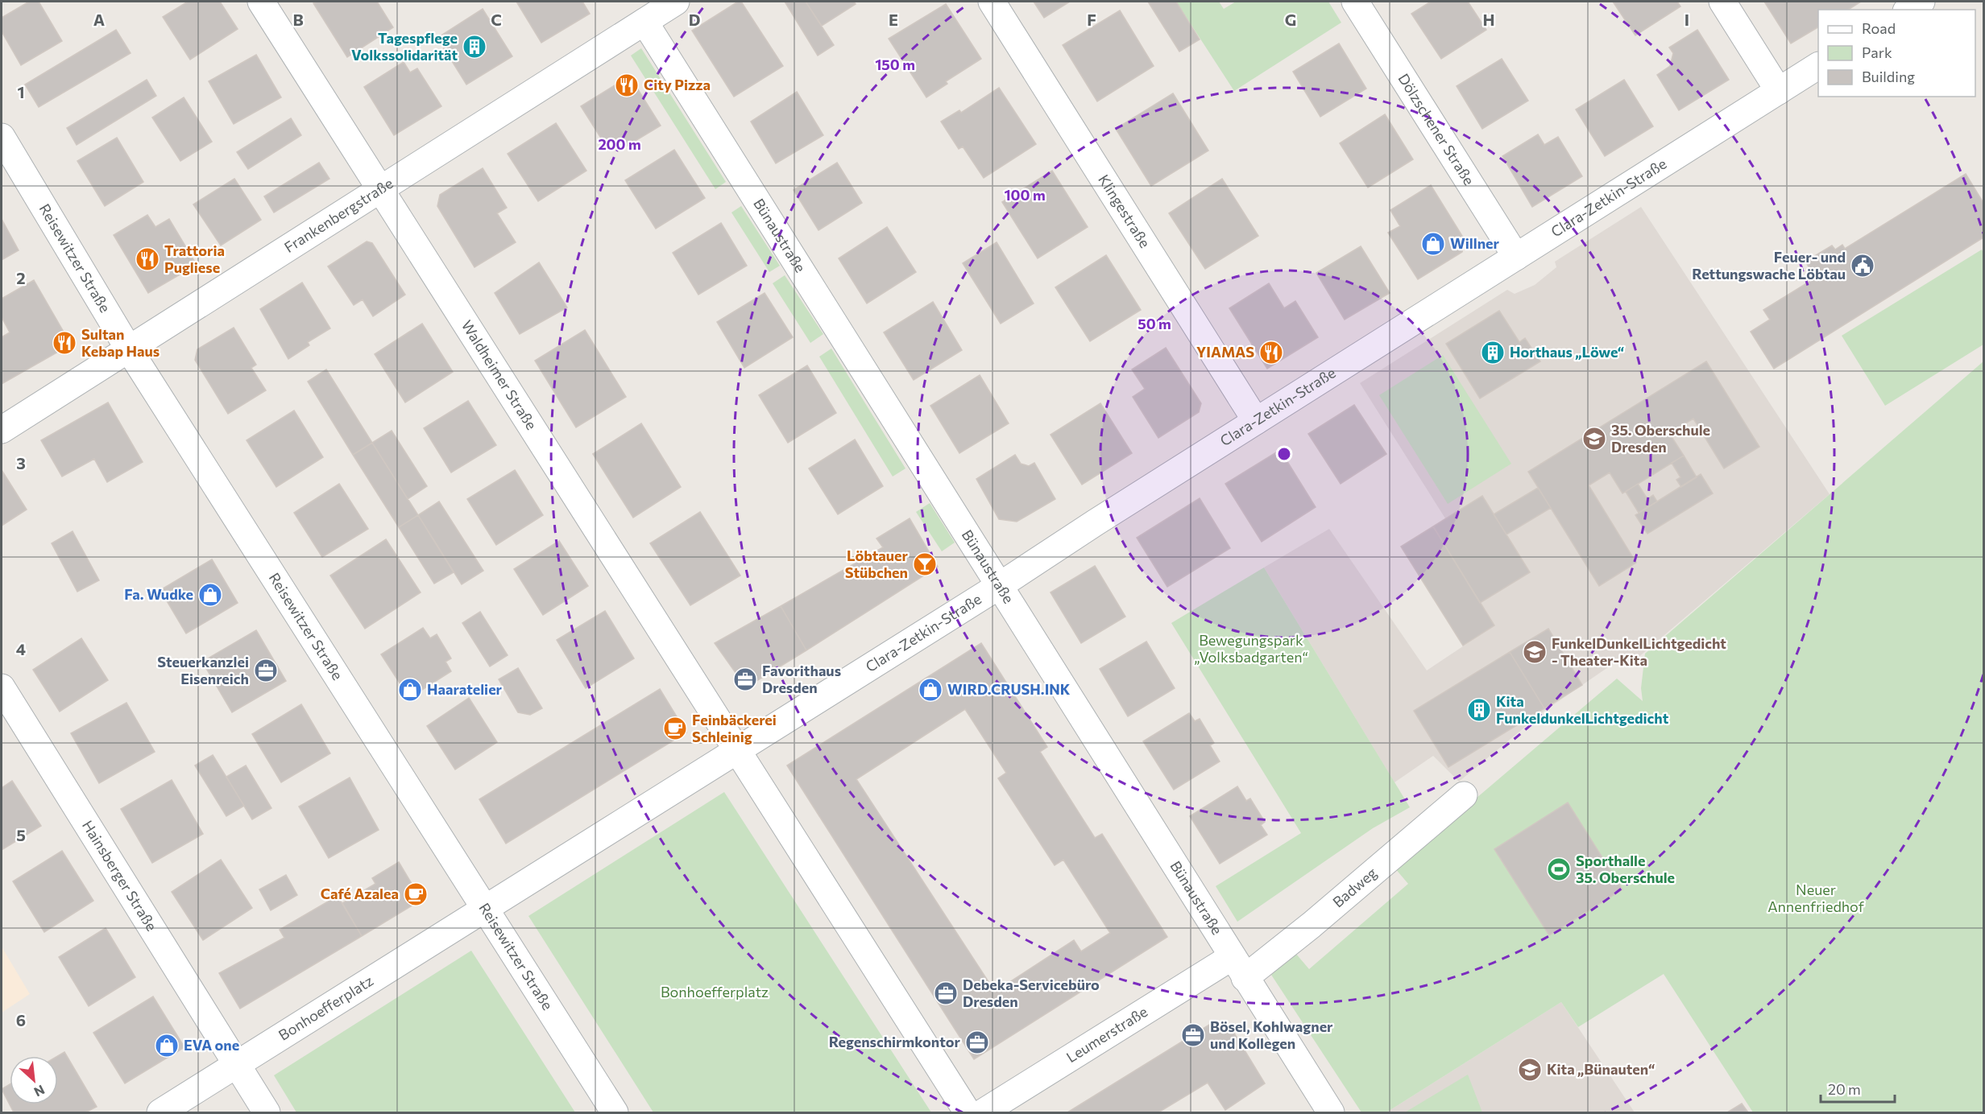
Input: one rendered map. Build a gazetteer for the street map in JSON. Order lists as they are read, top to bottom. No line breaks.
{"streets":{"street":["Dölzschener Straße","Clara-Zetkin-Straße","Klingestraße","Frankenbergstraße","Bünaustraße","Reisewitzer Straße","Waldheimer Straße","Hainsberger Straße","Badweg","Bonhoefferplatz","Leumerstraße"]},"crossings":[["Dölzschener Straße","Clara-Zetkin-Straße"],["Clara-Zetkin-Straße","Klingestraße"],["Clara-Zetkin-Straße","Bünaustraße"],["Clara-Zetkin-Straße","Waldheimer Straße"],["Clara-Zetkin-Straße","Bonhoefferplatz"],["Frankenbergstraße","Bünaustraße"],["Frankenbergstraße","Reisewitzer Straße"],["Frankenbergstraße","Waldheimer Straße"],["Bünaustraße","Badweg"],["Bünaustraße","Leumerstraße"],["Reisewitzer Straße","Bonhoefferplatz"],["Waldheimer Straße","Bonhoefferplatz"],["Hainsberger Straße","Bonhoefferplatz"],["Badweg","Leumerstraße"]],"parks":["Bewegungspark „Volksbadgarten“","Neuer Annenfriedhof","Bonhoefferplatz"],"places":{"building":["Tagespflege Volkssolidarität","Horthaus „Löwe“","Kita FunkeldunkelLichtgedicht"],"restaurant":["City Pizza","Trattoria Pugliese","Sultan Kebap Haus","YIAMAS"],"shop":["Willner","Fa. Wudke","Haaratelier","WIRD.CRUSH.INK","EVA one"],"public building":["Feuer- und Rettungswache Löbtau"],"school or university":["35. Oberschule Dresden","FunkelDunkelLichtgedicht - Theater-Kita","Kita „Bünauten“"],"bar":["Löbtauer Stübchen"],"office":["Steuerkanzlei Eisenreich","Favorithaus Dresden","Debeka-Servicebüro Dresden","Bösel, Kohlwagner und Kollegen","Regenschirmkontor"],"cafe":["Feinbäckerei Schleinig","Café Azalea"],"sports":["Sporthalle 35. Oberschule"]},"legend":["Road","Park","Building"],"scale_bar":"20 m","north":"bottom right","grid":{"columns":["A","B","C","D","E","F","G","H","I"],"rows":["1","2","3","4","5","6"]},"rings":["150 m","200 m","100 m","50 m"]}
